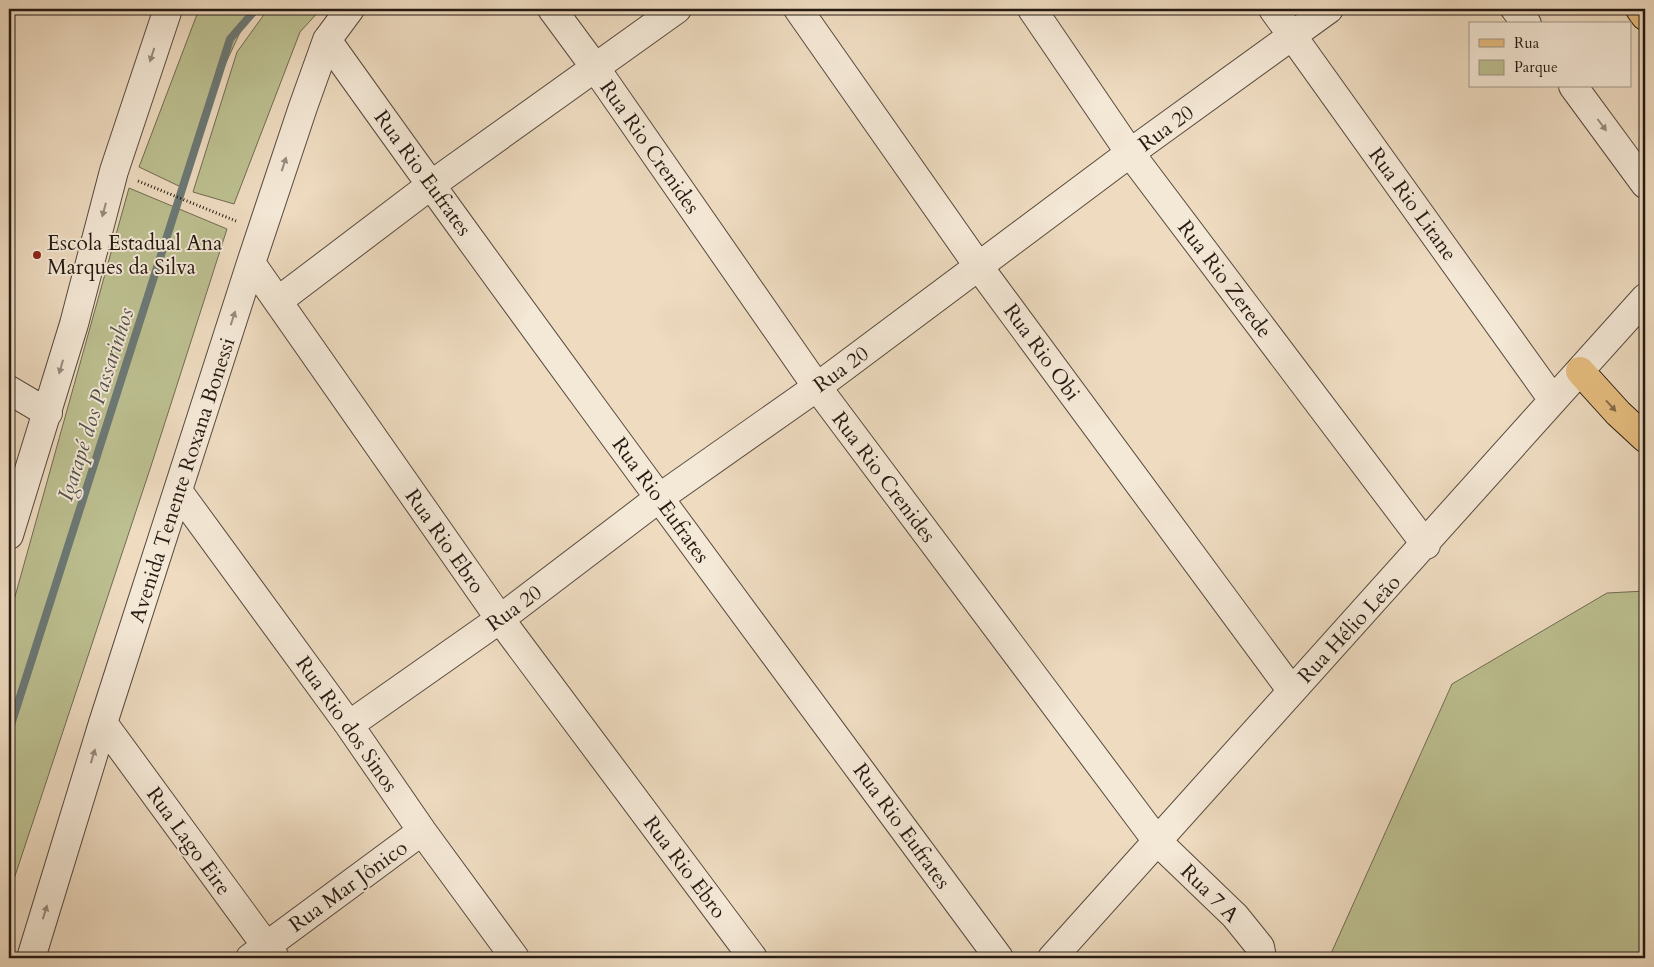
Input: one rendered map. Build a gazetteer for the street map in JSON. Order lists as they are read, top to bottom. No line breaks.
{"streets":{"street":["Rua 20","Rua Rio Crenides","Rua Rio Eufrates","Rua Rio Litane","Rua Rio Zerede","Rua Rio Obi","Avenida Tenente Roxana Bonessi","Rua Rio Ebro","Rua Hélio Leão","Rua Rio dos Sinos","Rua Lago Eire","Rua Mar Jônico","Rua 7 A"]},"crossings":[["Rua 20","Rua Rio Crenides"],["Rua 20","Rua Rio Eufrates"],["Rua 20","Rua Rio Litane"],["Rua 20","Rua Rio Zerede"],["Rua 20","Rua Rio Obi"],["Rua 20","Rua Rio Ebro"],["Rua 20","Rua Rio dos Sinos"],["Rua Rio Crenides","Rua Hélio Leão"],["Rua Rio Crenides","Rua 7 A"],["Rua Rio Eufrates","Avenida Tenente Roxana Bonessi"],["Rua Rio Litane","Rua Hélio Leão"],["Rua Rio Zerede","Rua Hélio Leão"],["Rua Rio Obi","Rua Hélio Leão"],["Avenida Tenente Roxana Bonessi","Rua Rio Ebro"],["Avenida Tenente Roxana Bonessi","Rua Rio dos Sinos"],["Avenida Tenente Roxana Bonessi","Rua Lago Eire"],["Rua Hélio Leão","Rua 7 A"],["Rua Rio dos Sinos","Rua Mar Jônico"],["Rua Lago Eire","Rua Mar Jônico"]],"water":["Igarapé dos Passarinhos"],"places":["Escola Estadual Ana Marques da Silva"],"legend":["Rua","Parque"]}
